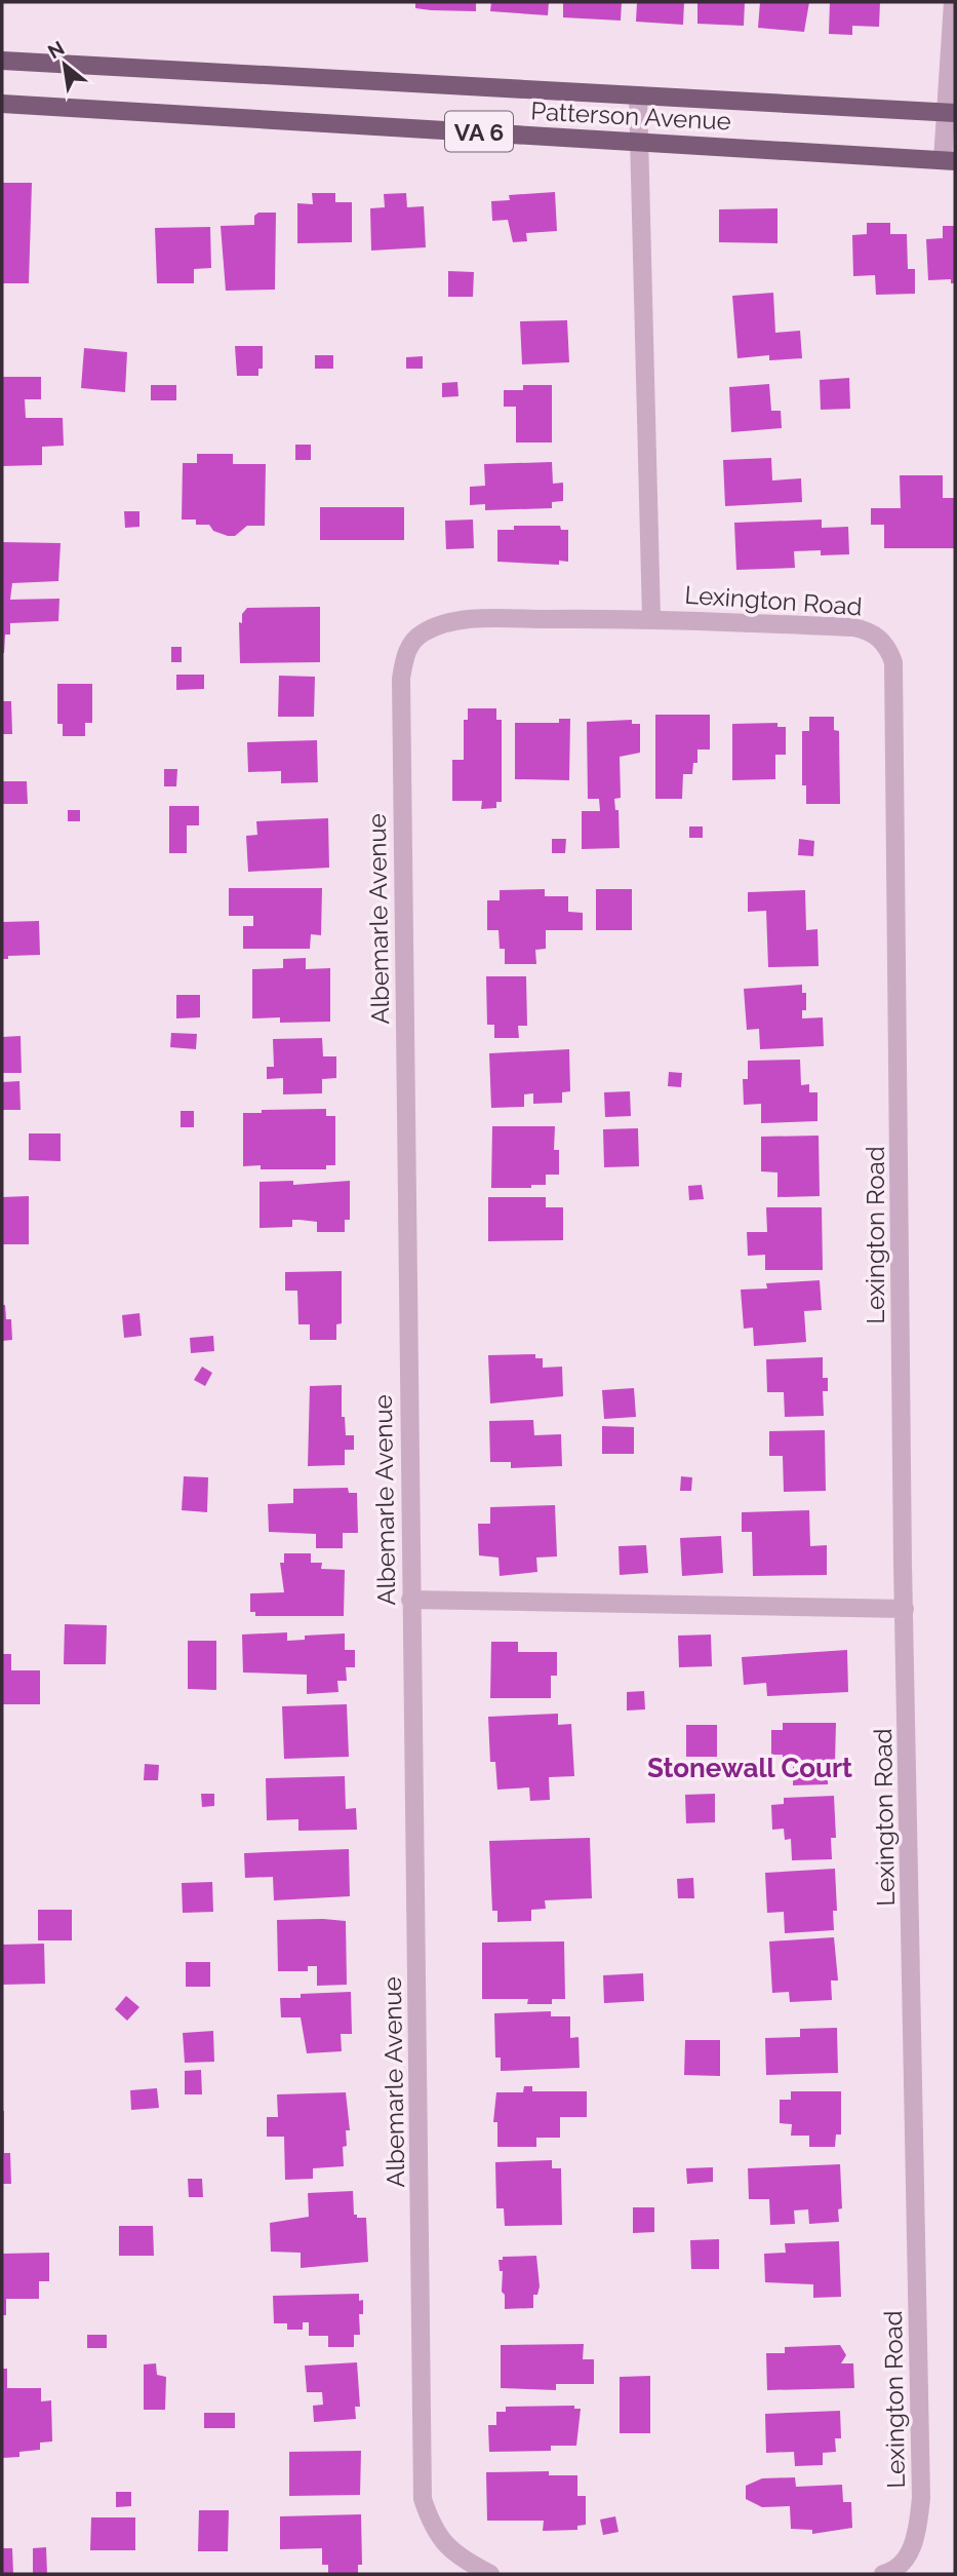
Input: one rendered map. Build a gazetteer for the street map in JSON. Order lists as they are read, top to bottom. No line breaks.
{"streets":{"main road":["Patterson Avenue","VA 6"],"street":["Lexington Road","Albemarle Avenue"]},"crossings":[["Patterson Avenue","Lexington Road"],["Lexington Road","Albemarle Avenue"]],"districts":["Stonewall Court"],"north":"top left"}
